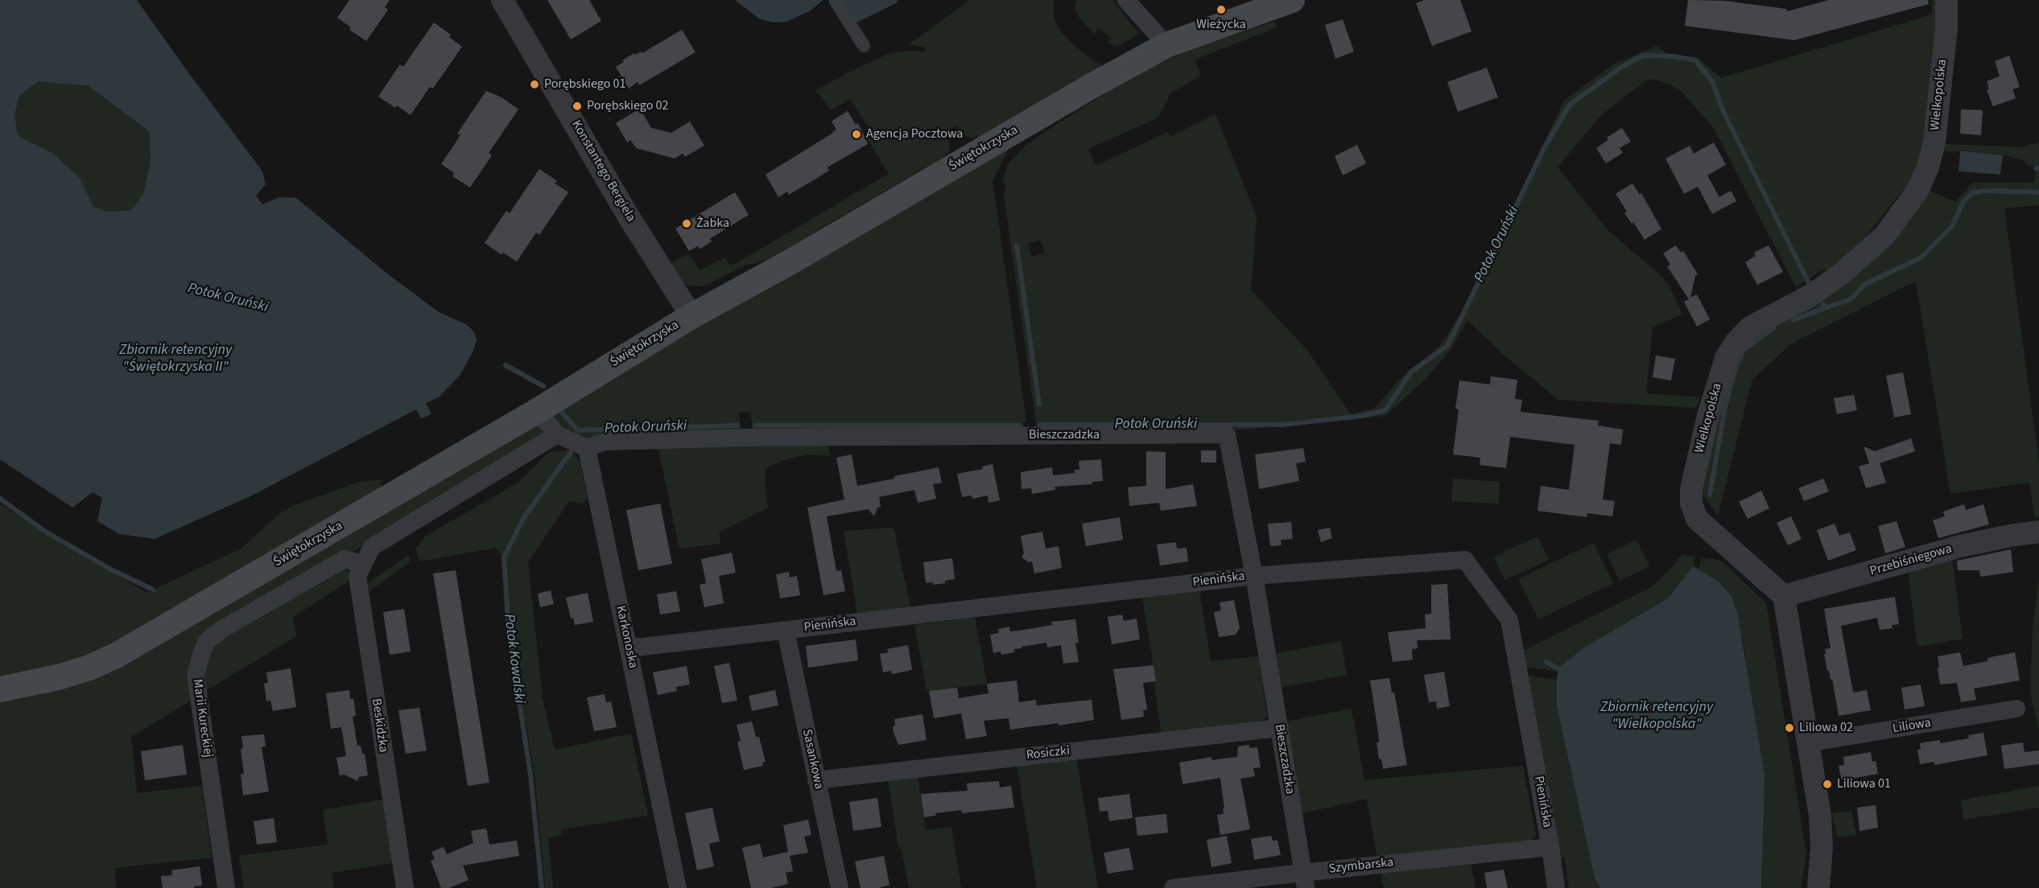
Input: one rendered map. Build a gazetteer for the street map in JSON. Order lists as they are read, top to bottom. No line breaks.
{"streets":{"main road":["Świętokrzyska"],"street":["Wielkopolska","Konstantego Bergiela","Bieszczadzka","Przebiśniegowa","Pienińska","Karkonoska","Marii Kureckiej","Beskidzka","Liliowa","Rosiczki","Sasankowa","Szymbarska"]},"crossings":[["Wielkopolska","Przebiśniegowa"],["Świętokrzyska","Konstantego Bergiela"],["Bieszczadzka","Pienińska"],["Bieszczadzka","Karkonoska"],["Bieszczadzka","Rosiczki"],["Bieszczadzka","Szymbarska"],["Pienińska","Karkonoska"],["Pienińska","Sasankowa"],["Pienińska","Szymbarska"],["Marii Kureckiej","Beskidzka"],["Rosiczki","Sasankowa"]],"water":["Potok Oruński","Zbiornik retencyjny \"Świętokrzyska II\"","Potok Kowalski","Zbiornik retencyjny \"Wielkopolska\""],"places":["Wieżycka","Porębskiego 01","Porębskiego 02","Agencja Pocztowa","Żabka","Liliowa 02","Liliowa 01"]}
